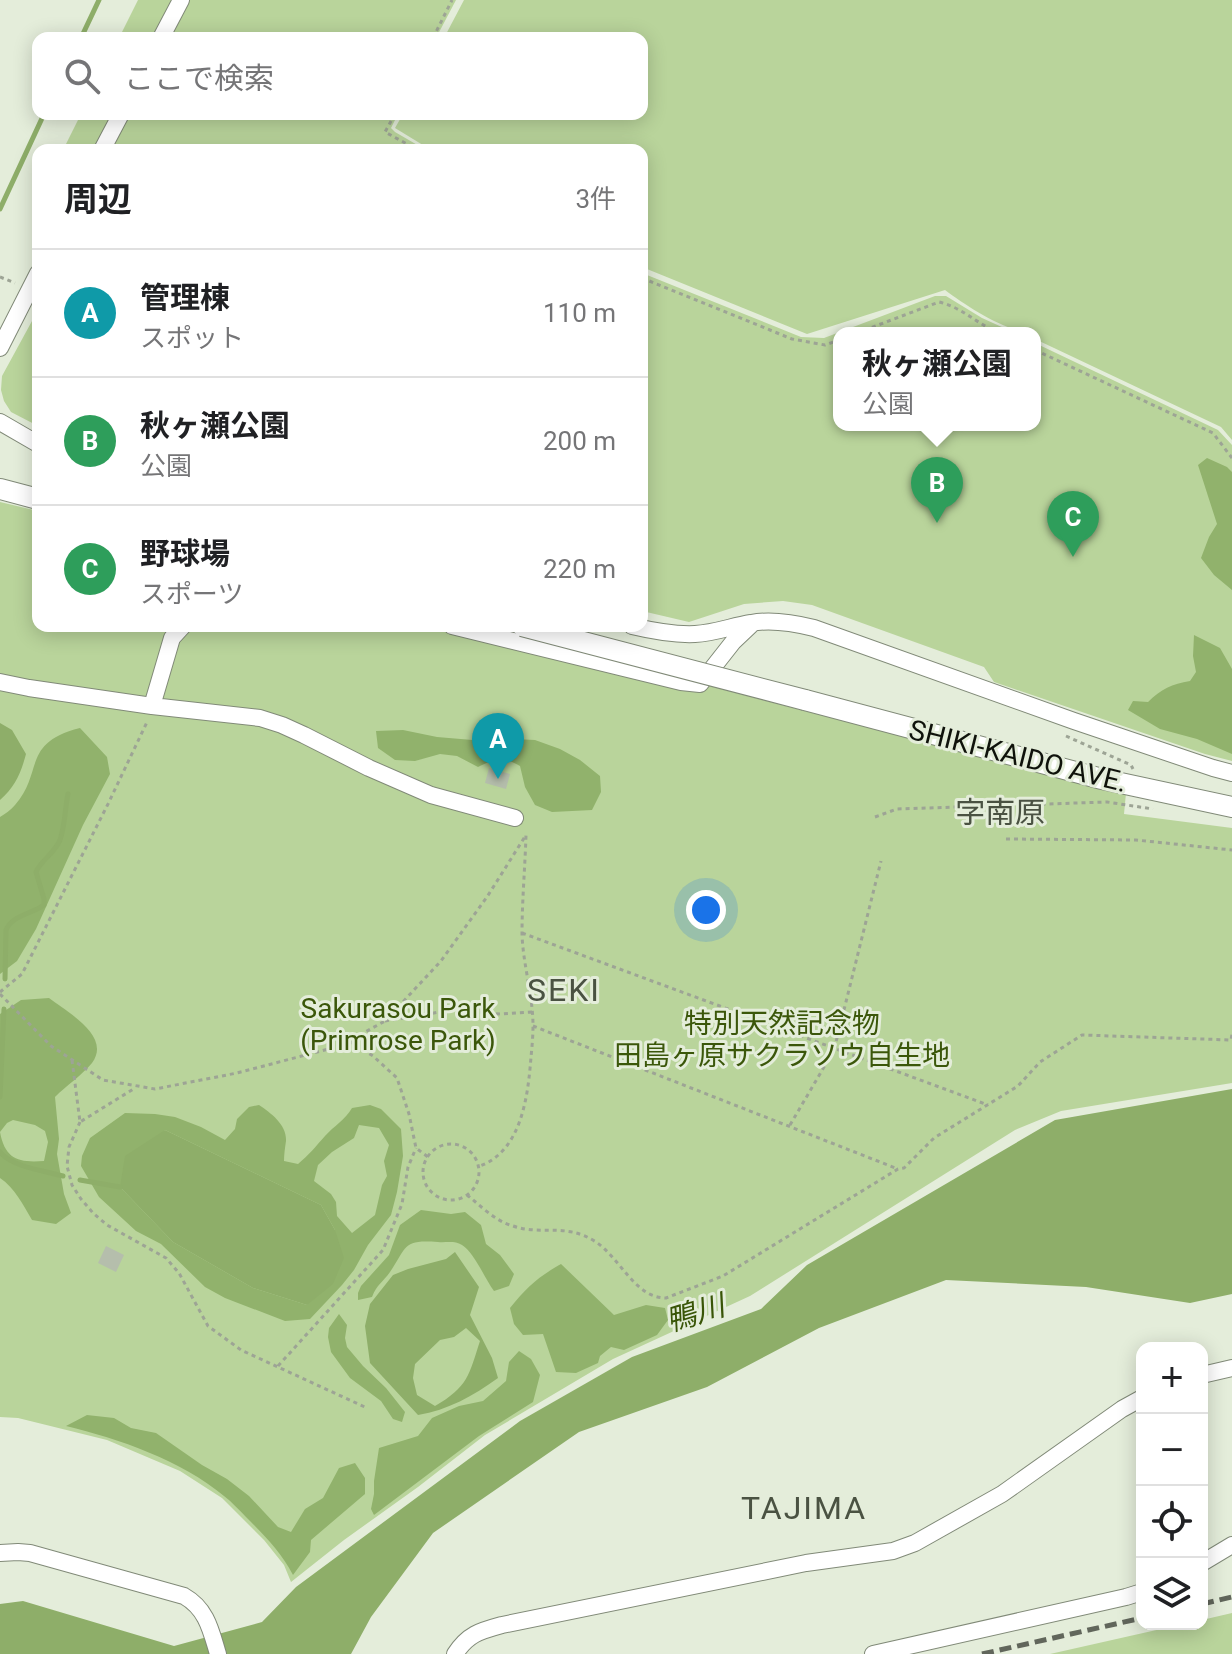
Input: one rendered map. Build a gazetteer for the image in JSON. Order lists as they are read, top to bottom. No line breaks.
{"streets":{"main road":["SHIKI-KAIDO AVE."]},"districts":["字南原","SEKI","TAJIMA"],"water":["鴨川"],"parks":["Sakurasou Park (Primrose Park)","特別天然記念物 田島ヶ原サクラソウ自生地"],"page":{"search":"ここで検索","heading":["周辺","3件"],"list":[{"mark":"A","name":"管理棟","note":"スポット","value":"110 m"},{"mark":"B","name":"秋ヶ瀬公園","note":"公園","value":"200 m"},{"mark":"C","name":"野球場","note":"スポーツ","value":"220 m"}],"popup":["秋ヶ瀬公園","公園"],"pins":["B","C","A"],"map_buttons":["+","−"]}}
